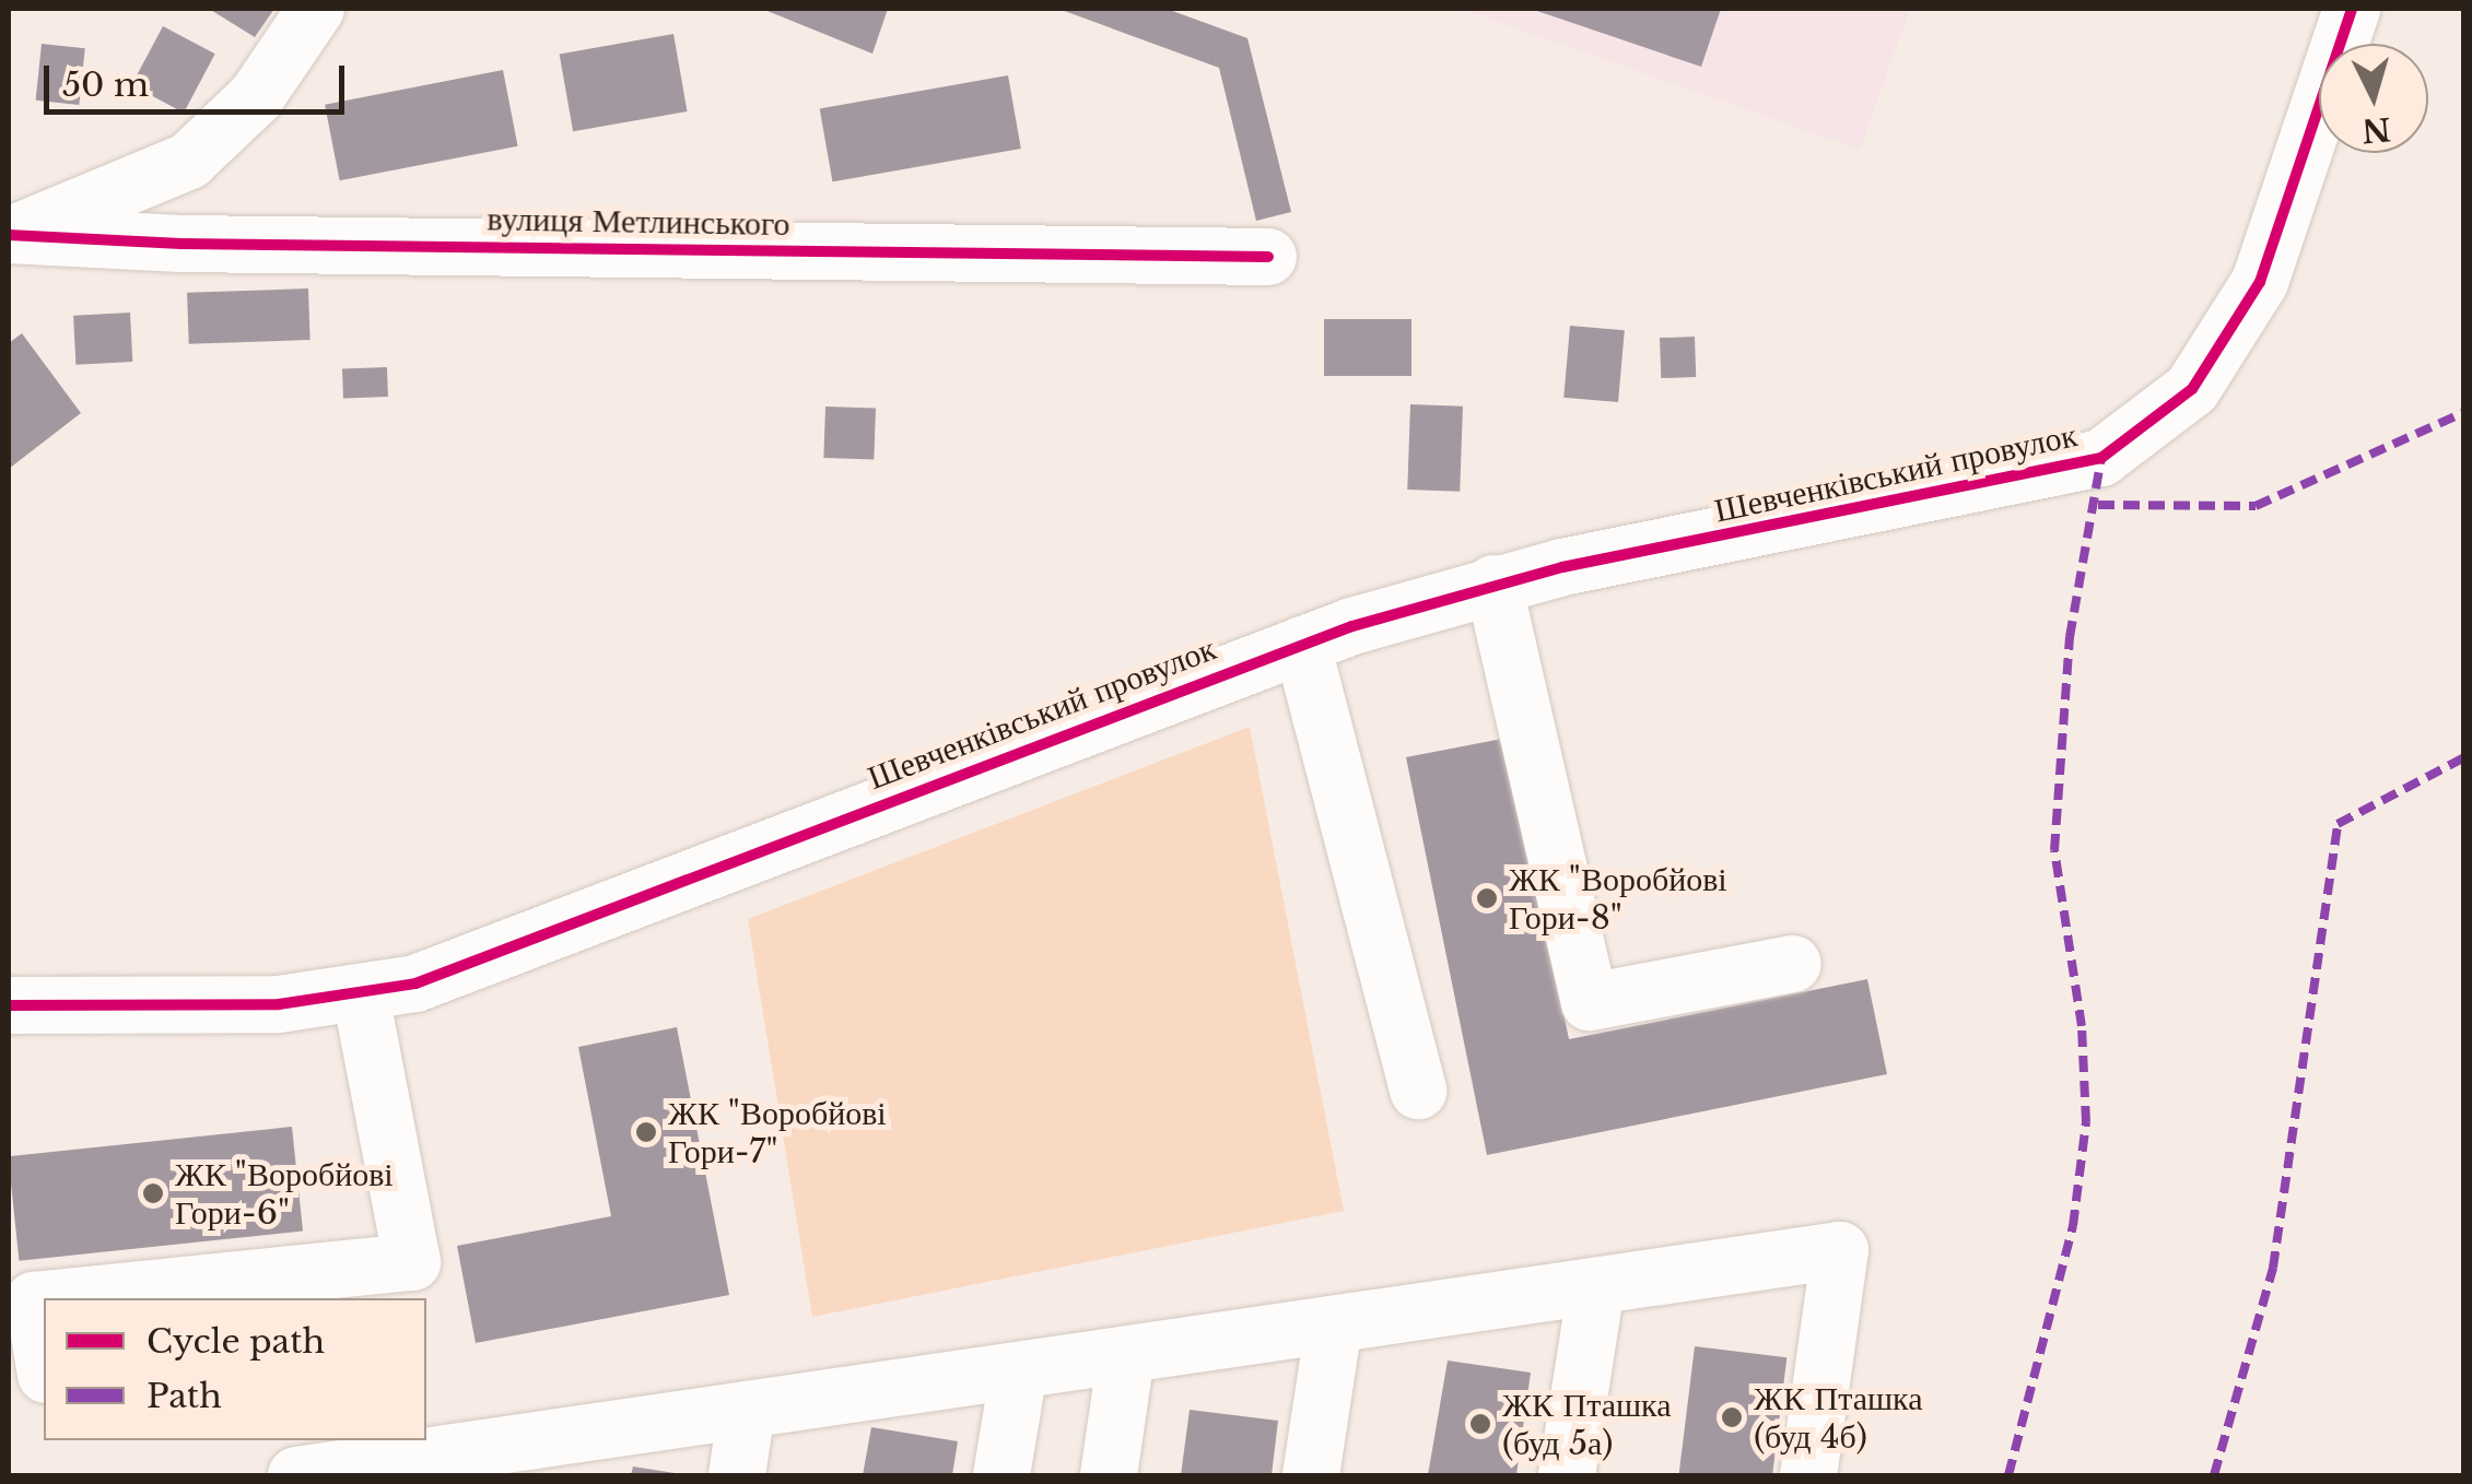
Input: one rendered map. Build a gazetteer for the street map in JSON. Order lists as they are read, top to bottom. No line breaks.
{"streets":{"street":["вулиця Метлинського","Шевченківський провулок"]},"places":["ЖК \"Воробйові Гори-8\"","ЖК \"Воробйові Гори-7\"","ЖК \"Воробйові Гори-6\"","ЖК Пташка (буд 4б)","ЖК Пташка (буд 5а)"],"legend":["Cycle path","Path"],"scale_bar":"50 m","north":"bottom"}
